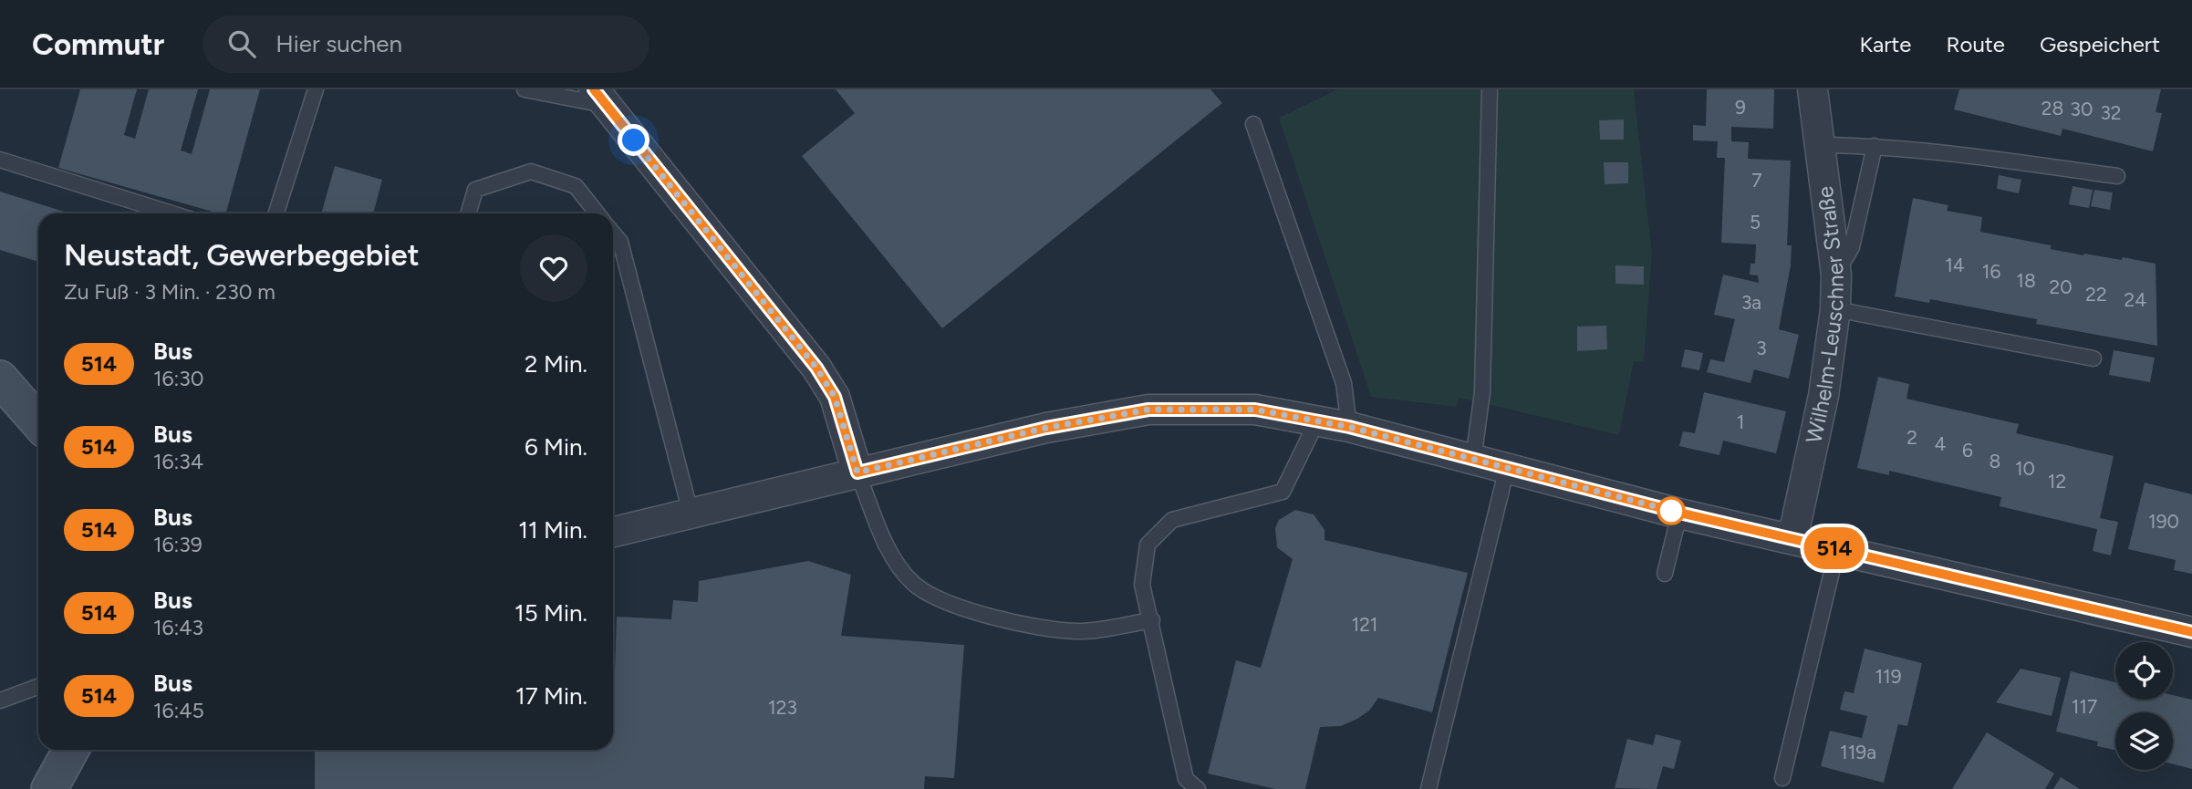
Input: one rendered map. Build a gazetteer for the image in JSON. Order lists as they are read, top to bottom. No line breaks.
{"streets":{"street":["Wilhelm-Leuschner Straße"]},"lines":["bus line 514"],"house_numbers":["9","28","30","32","7","5","14","16","18","20","22","24","3a","3","1","2","4","6","8","10","12","190","121","119","117","123","119a"],"page":{"header":"Commutr","search":"Hier suchen","nav":["Karte","Route","Gespeichert"],"on_map":"514","heading":["Neustadt, Gewerbegebiet","Zu Fuß · 3 Min. · 230 m"],"list":[{"mark":"514","name":"Bus","note":"16:30","value":"2 Min."},{"mark":"514","name":"Bus","note":"16:34","value":"6 Min."},{"mark":"514","name":"Bus","note":"16:39","value":"11 Min."},{"mark":"514","name":"Bus","note":"16:43","value":"15 Min."},{"mark":"514","name":"Bus","note":"16:45","value":"17 Min."}]}}
